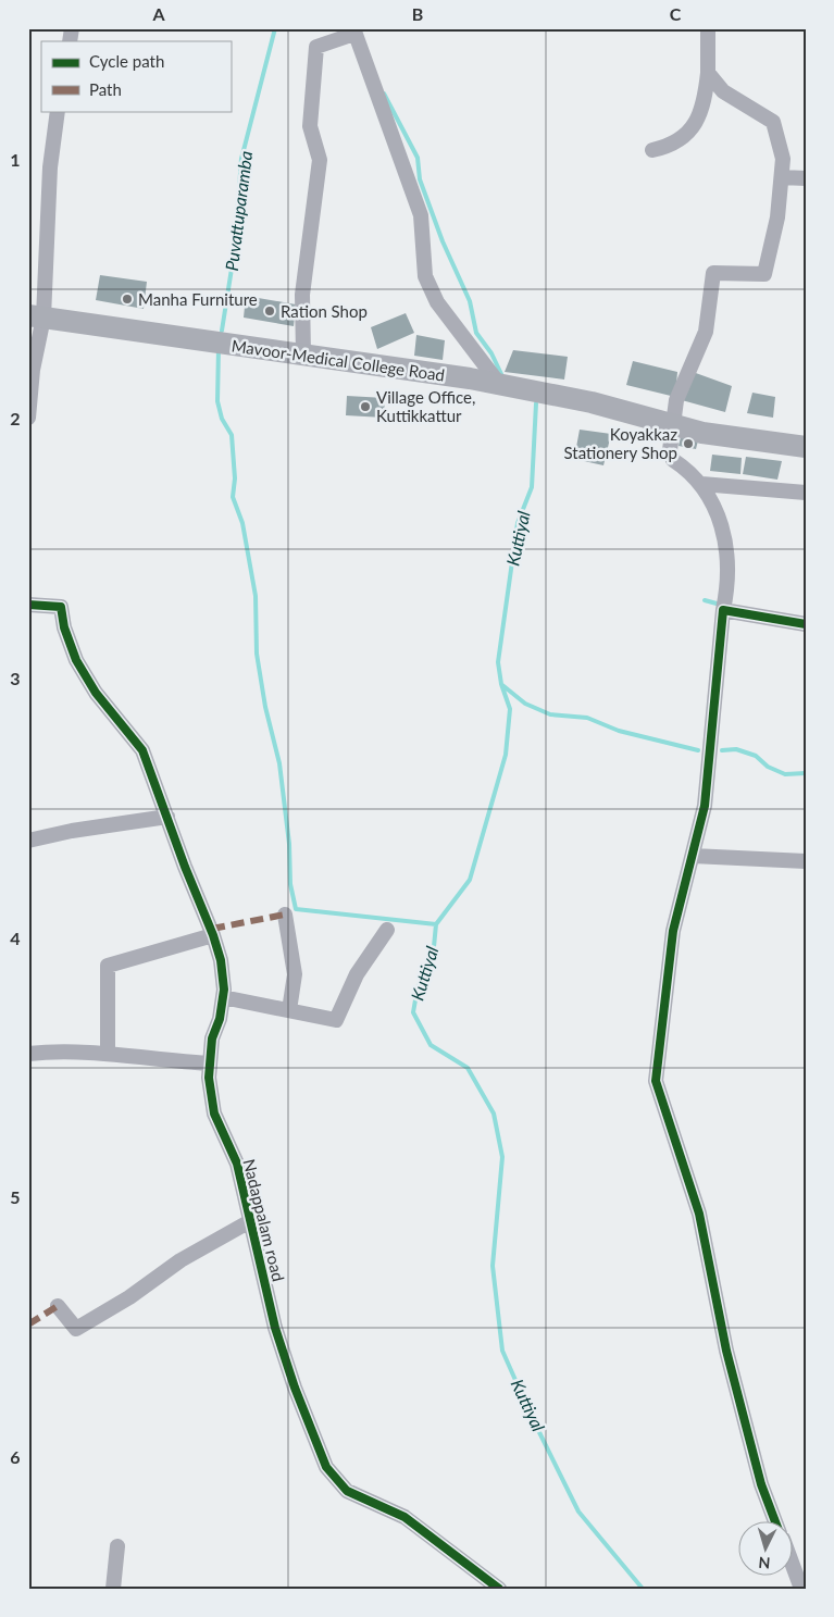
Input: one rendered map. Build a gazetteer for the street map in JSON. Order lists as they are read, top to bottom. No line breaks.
{"streets":{"main road":["Mavoor-Medical College Road"],"street":["Nadappalam road"]},"water":["Puvattuparamba","Kuttiyal"],"places":["Manha Furniture","Ration Shop","Village Office, Kuttikkattur","Koyakkaz Stationery Shop"],"legend":["Cycle path","Path"],"north":"bottom","grid":{"columns":["A","B","C"],"rows":["1","2","3","4","5","6"]}}
